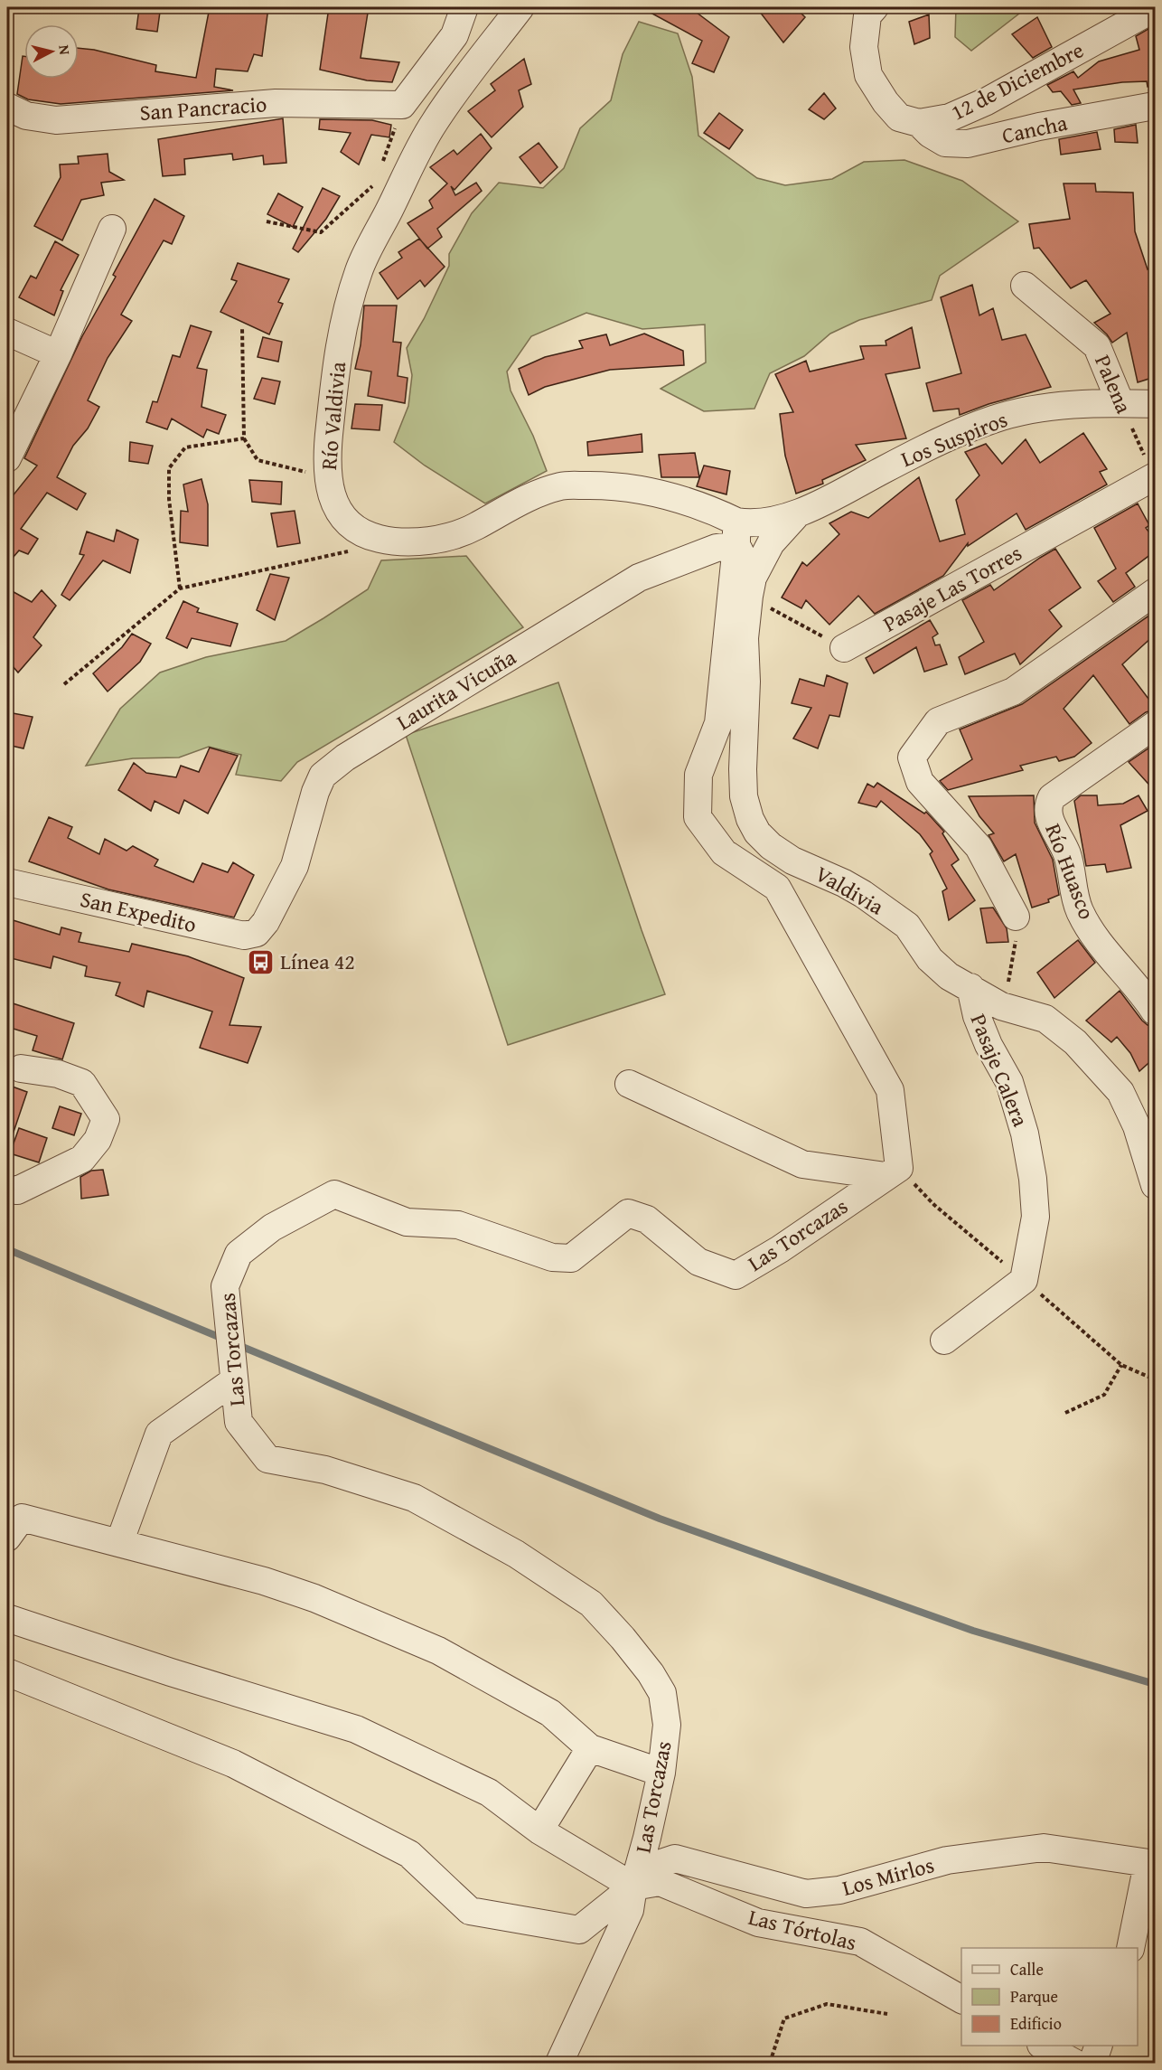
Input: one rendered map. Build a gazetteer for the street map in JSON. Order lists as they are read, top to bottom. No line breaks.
{"streets":{"street":["12 de Diciembre","San Pancracio","Cancha","Palena","Río Valdivia","Los Suspiros","Pasaje Las Torres","Laurita Vicuña","Río Huasco","Valdivia","San Expedito","Pasaje Calera","Las Torcazas","Los Mirlos","Las Tórtolas"]},"crossings":[["12 de Diciembre","Cancha"],["Palena","Los Suspiros"],["Palena","Pasaje Las Torres"],["Río Valdivia","Los Suspiros"],["Río Valdivia","Laurita Vicuña"],["Río Valdivia","Valdivia"],["Los Suspiros","Valdivia"],["Laurita Vicuña","San Expedito"],["Valdivia","Pasaje Calera"],["Las Torcazas","Los Mirlos"],["Las Torcazas","Las Tórtolas"],["Los Mirlos","Las Tórtolas"]],"places":{"bus stop":["Línea 42"]},"legend":["Calle","Parque","Edificio"],"north":"right"}
